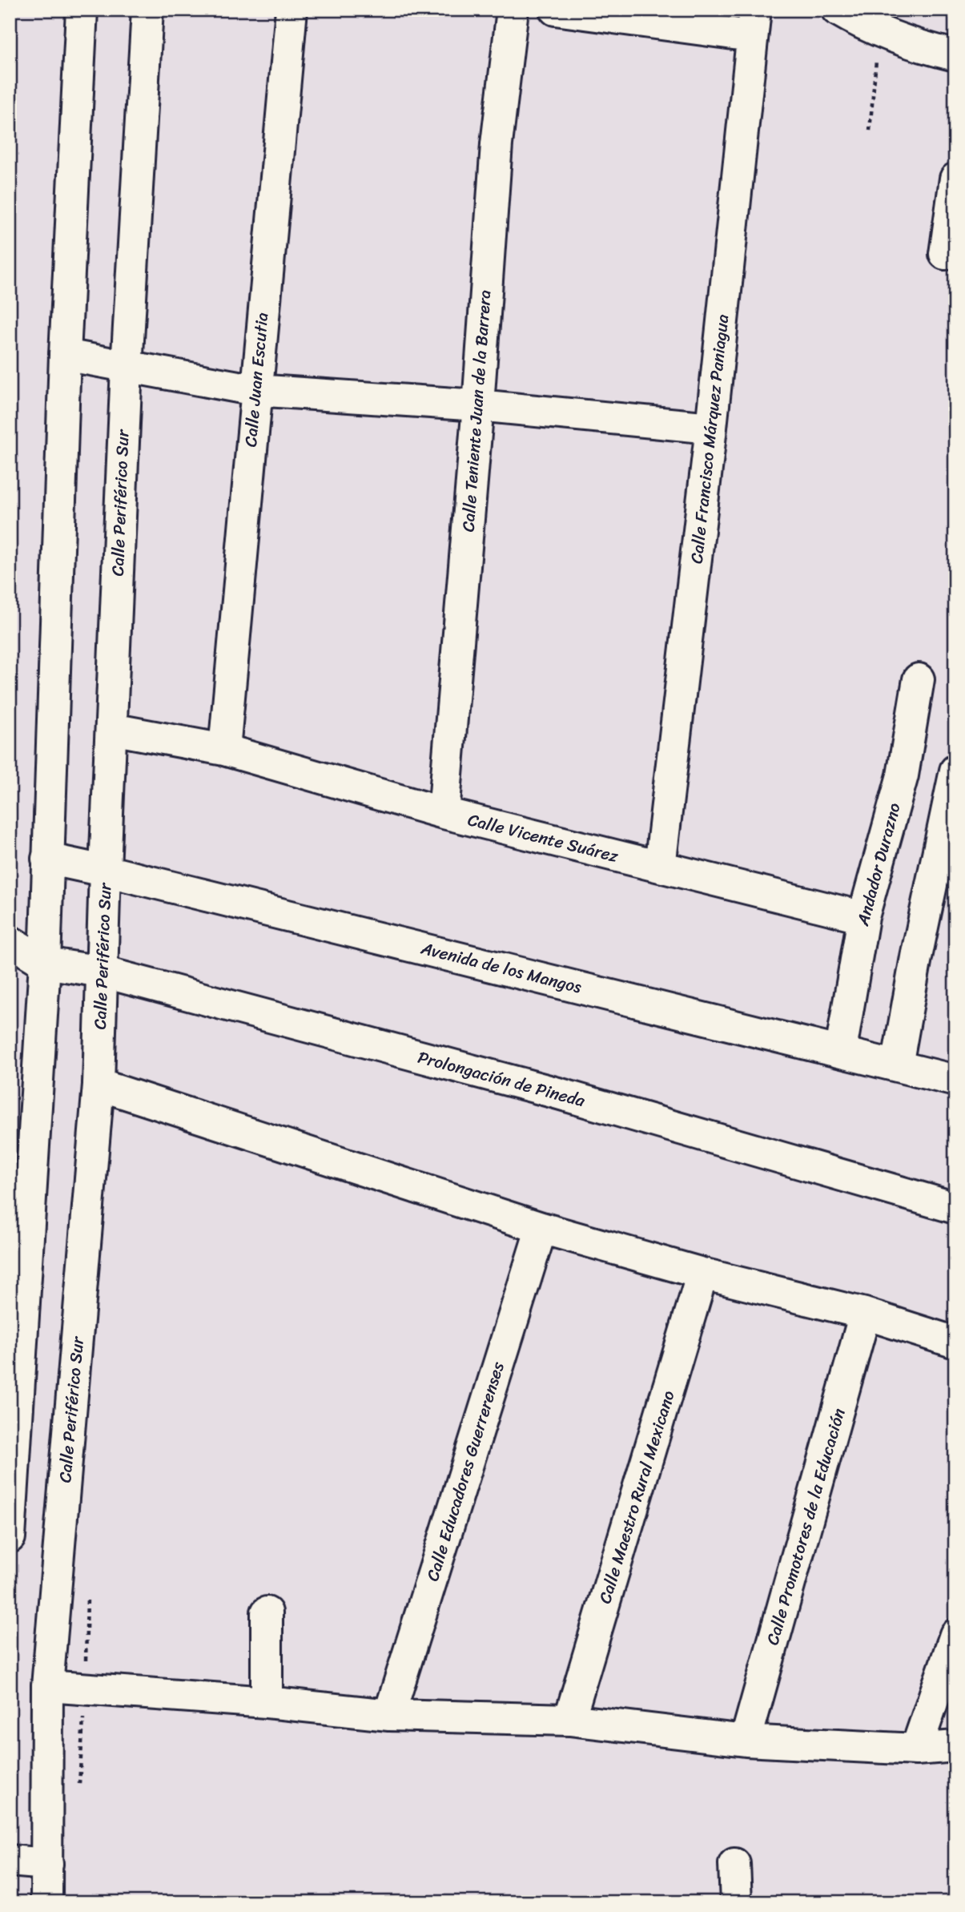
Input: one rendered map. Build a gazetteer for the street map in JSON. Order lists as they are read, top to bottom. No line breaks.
{"streets":{"street":["Calle Juan Escutia","Calle Teniente Juan de la Barrera","Calle Francisco Márquez Paniagua","Calle Periférico Sur","Calle Vicente Suárez","Andador Durazno","Avenida de los Mangos","Prolongación de Pineda","Calle Educadores Guerrerenses","Calle Maestro Rural Mexicano","Calle Promotores de la Educación"]},"crossings":[["Calle Juan Escutia","Calle Vicente Suárez"],["Calle Teniente Juan de la Barrera","Calle Vicente Suárez"],["Calle Francisco Márquez Paniagua","Calle Vicente Suárez"],["Calle Periférico Sur","Calle Vicente Suárez"],["Calle Periférico Sur","Avenida de los Mangos"],["Calle Periférico Sur","Prolongación de Pineda"],["Calle Vicente Suárez","Andador Durazno"],["Andador Durazno","Avenida de los Mangos"]]}
